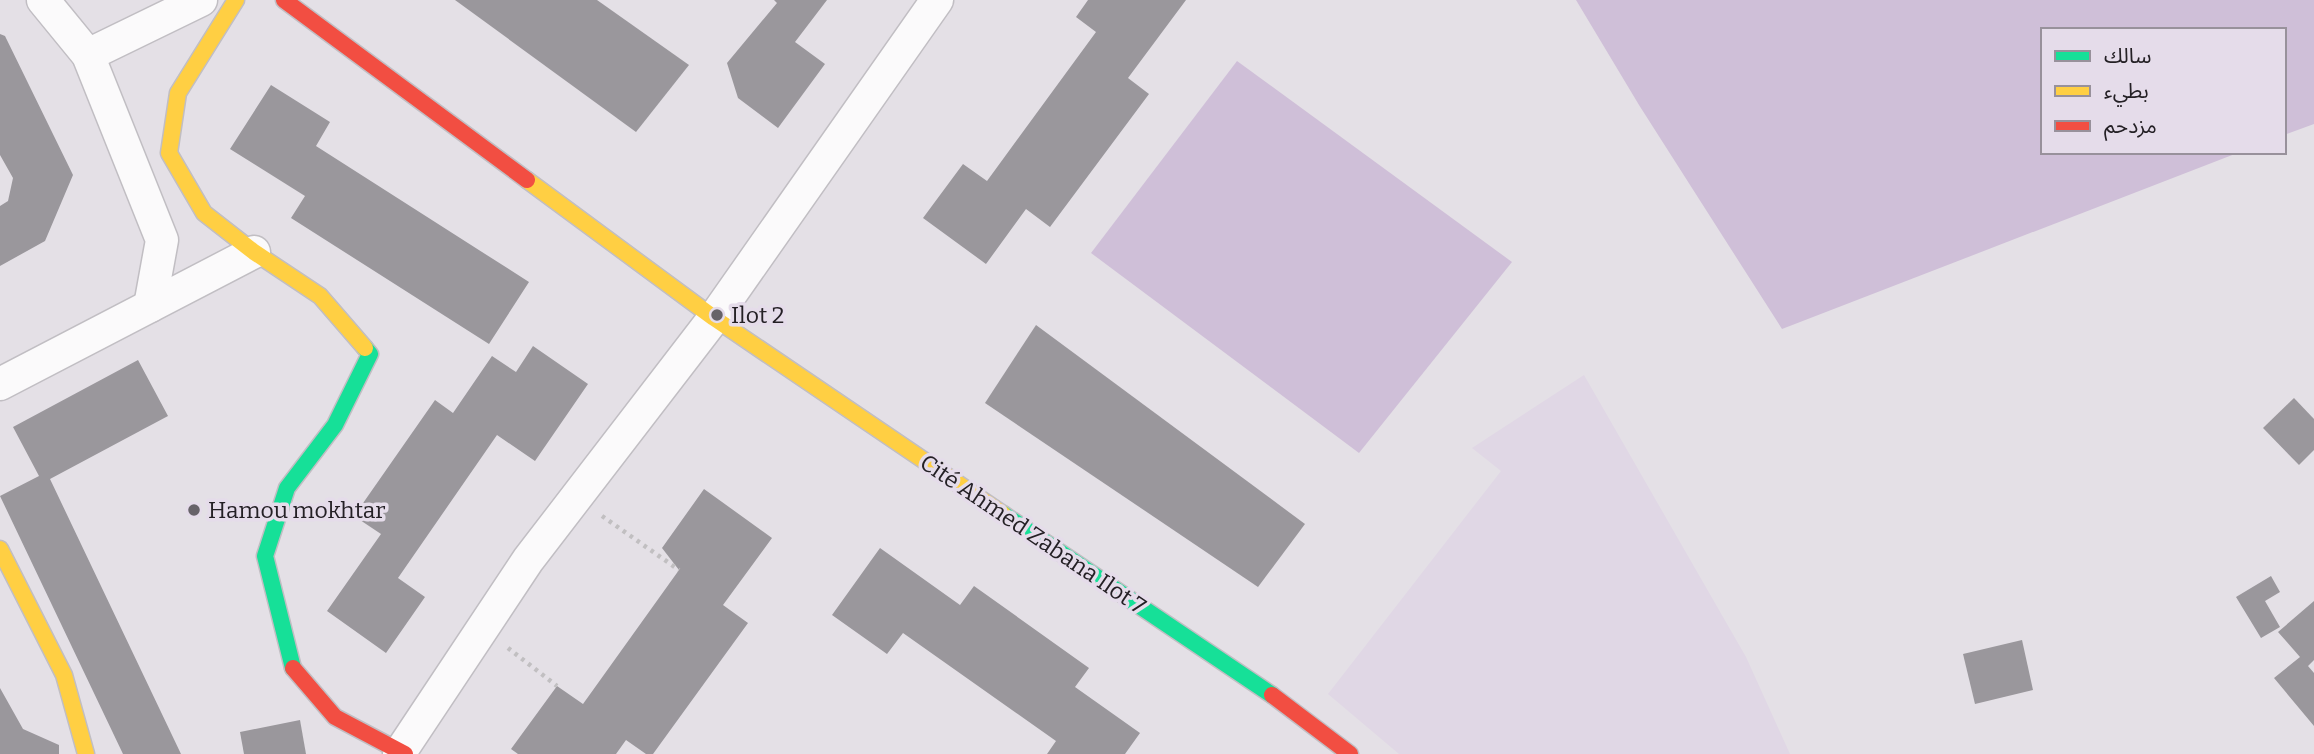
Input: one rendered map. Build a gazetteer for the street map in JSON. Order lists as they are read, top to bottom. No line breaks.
{"streets":{"street":["Cité Ahmed Zabana Ilot 7"]},"places":["Ilot 2","Hamou mokhtar"],"legend":["سالك","بطيء","مزدحم"]}
